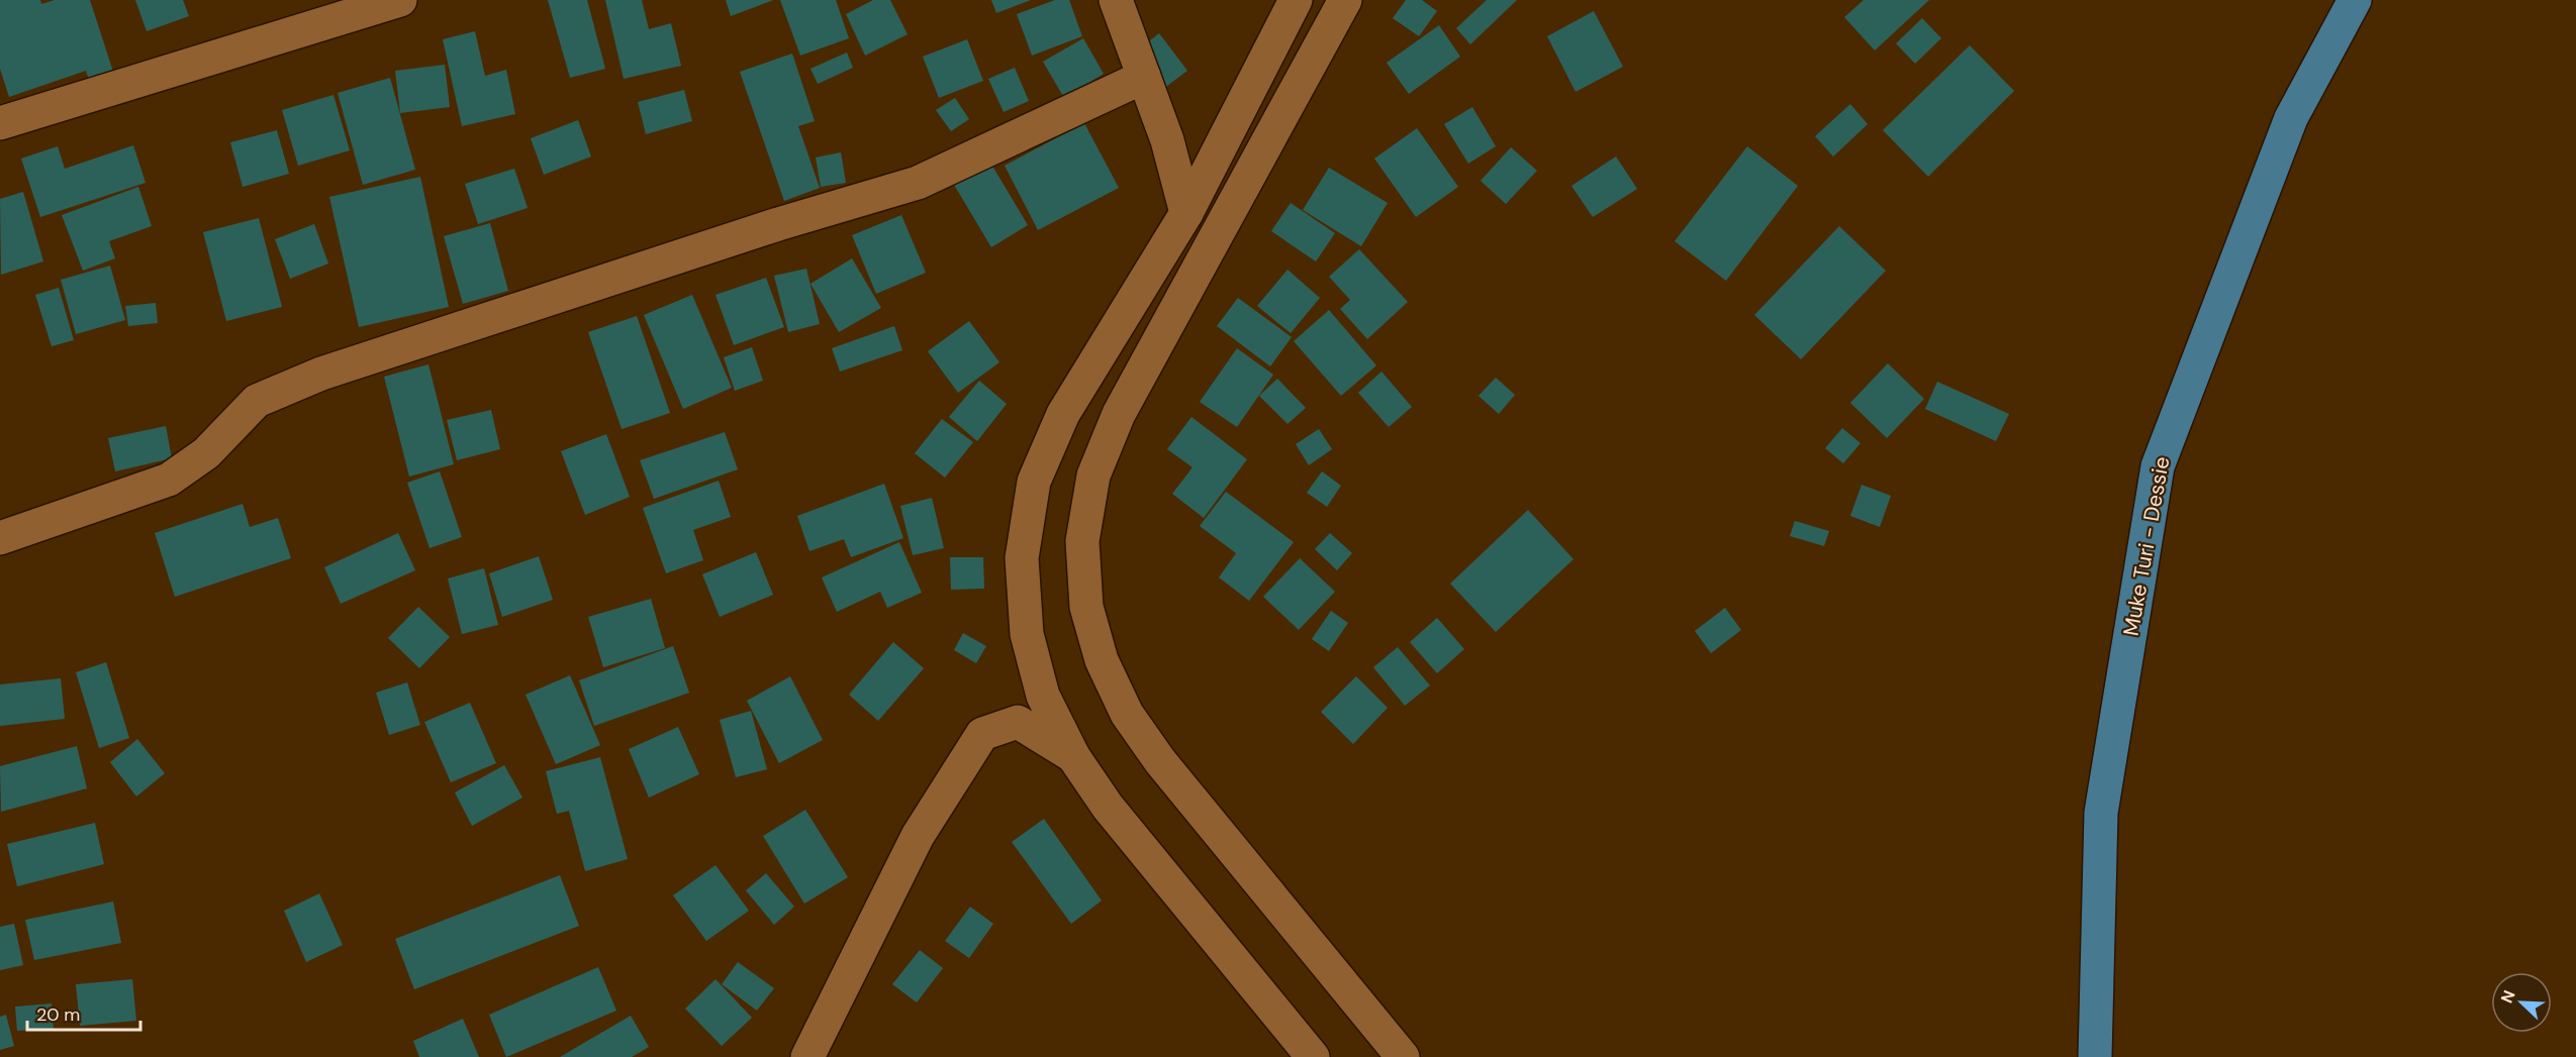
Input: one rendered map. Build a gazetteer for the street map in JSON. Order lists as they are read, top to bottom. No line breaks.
{"streets":{"main road":["Muke Turi - Dessie"]},"scale_bar":"20 m","north":"top left"}
